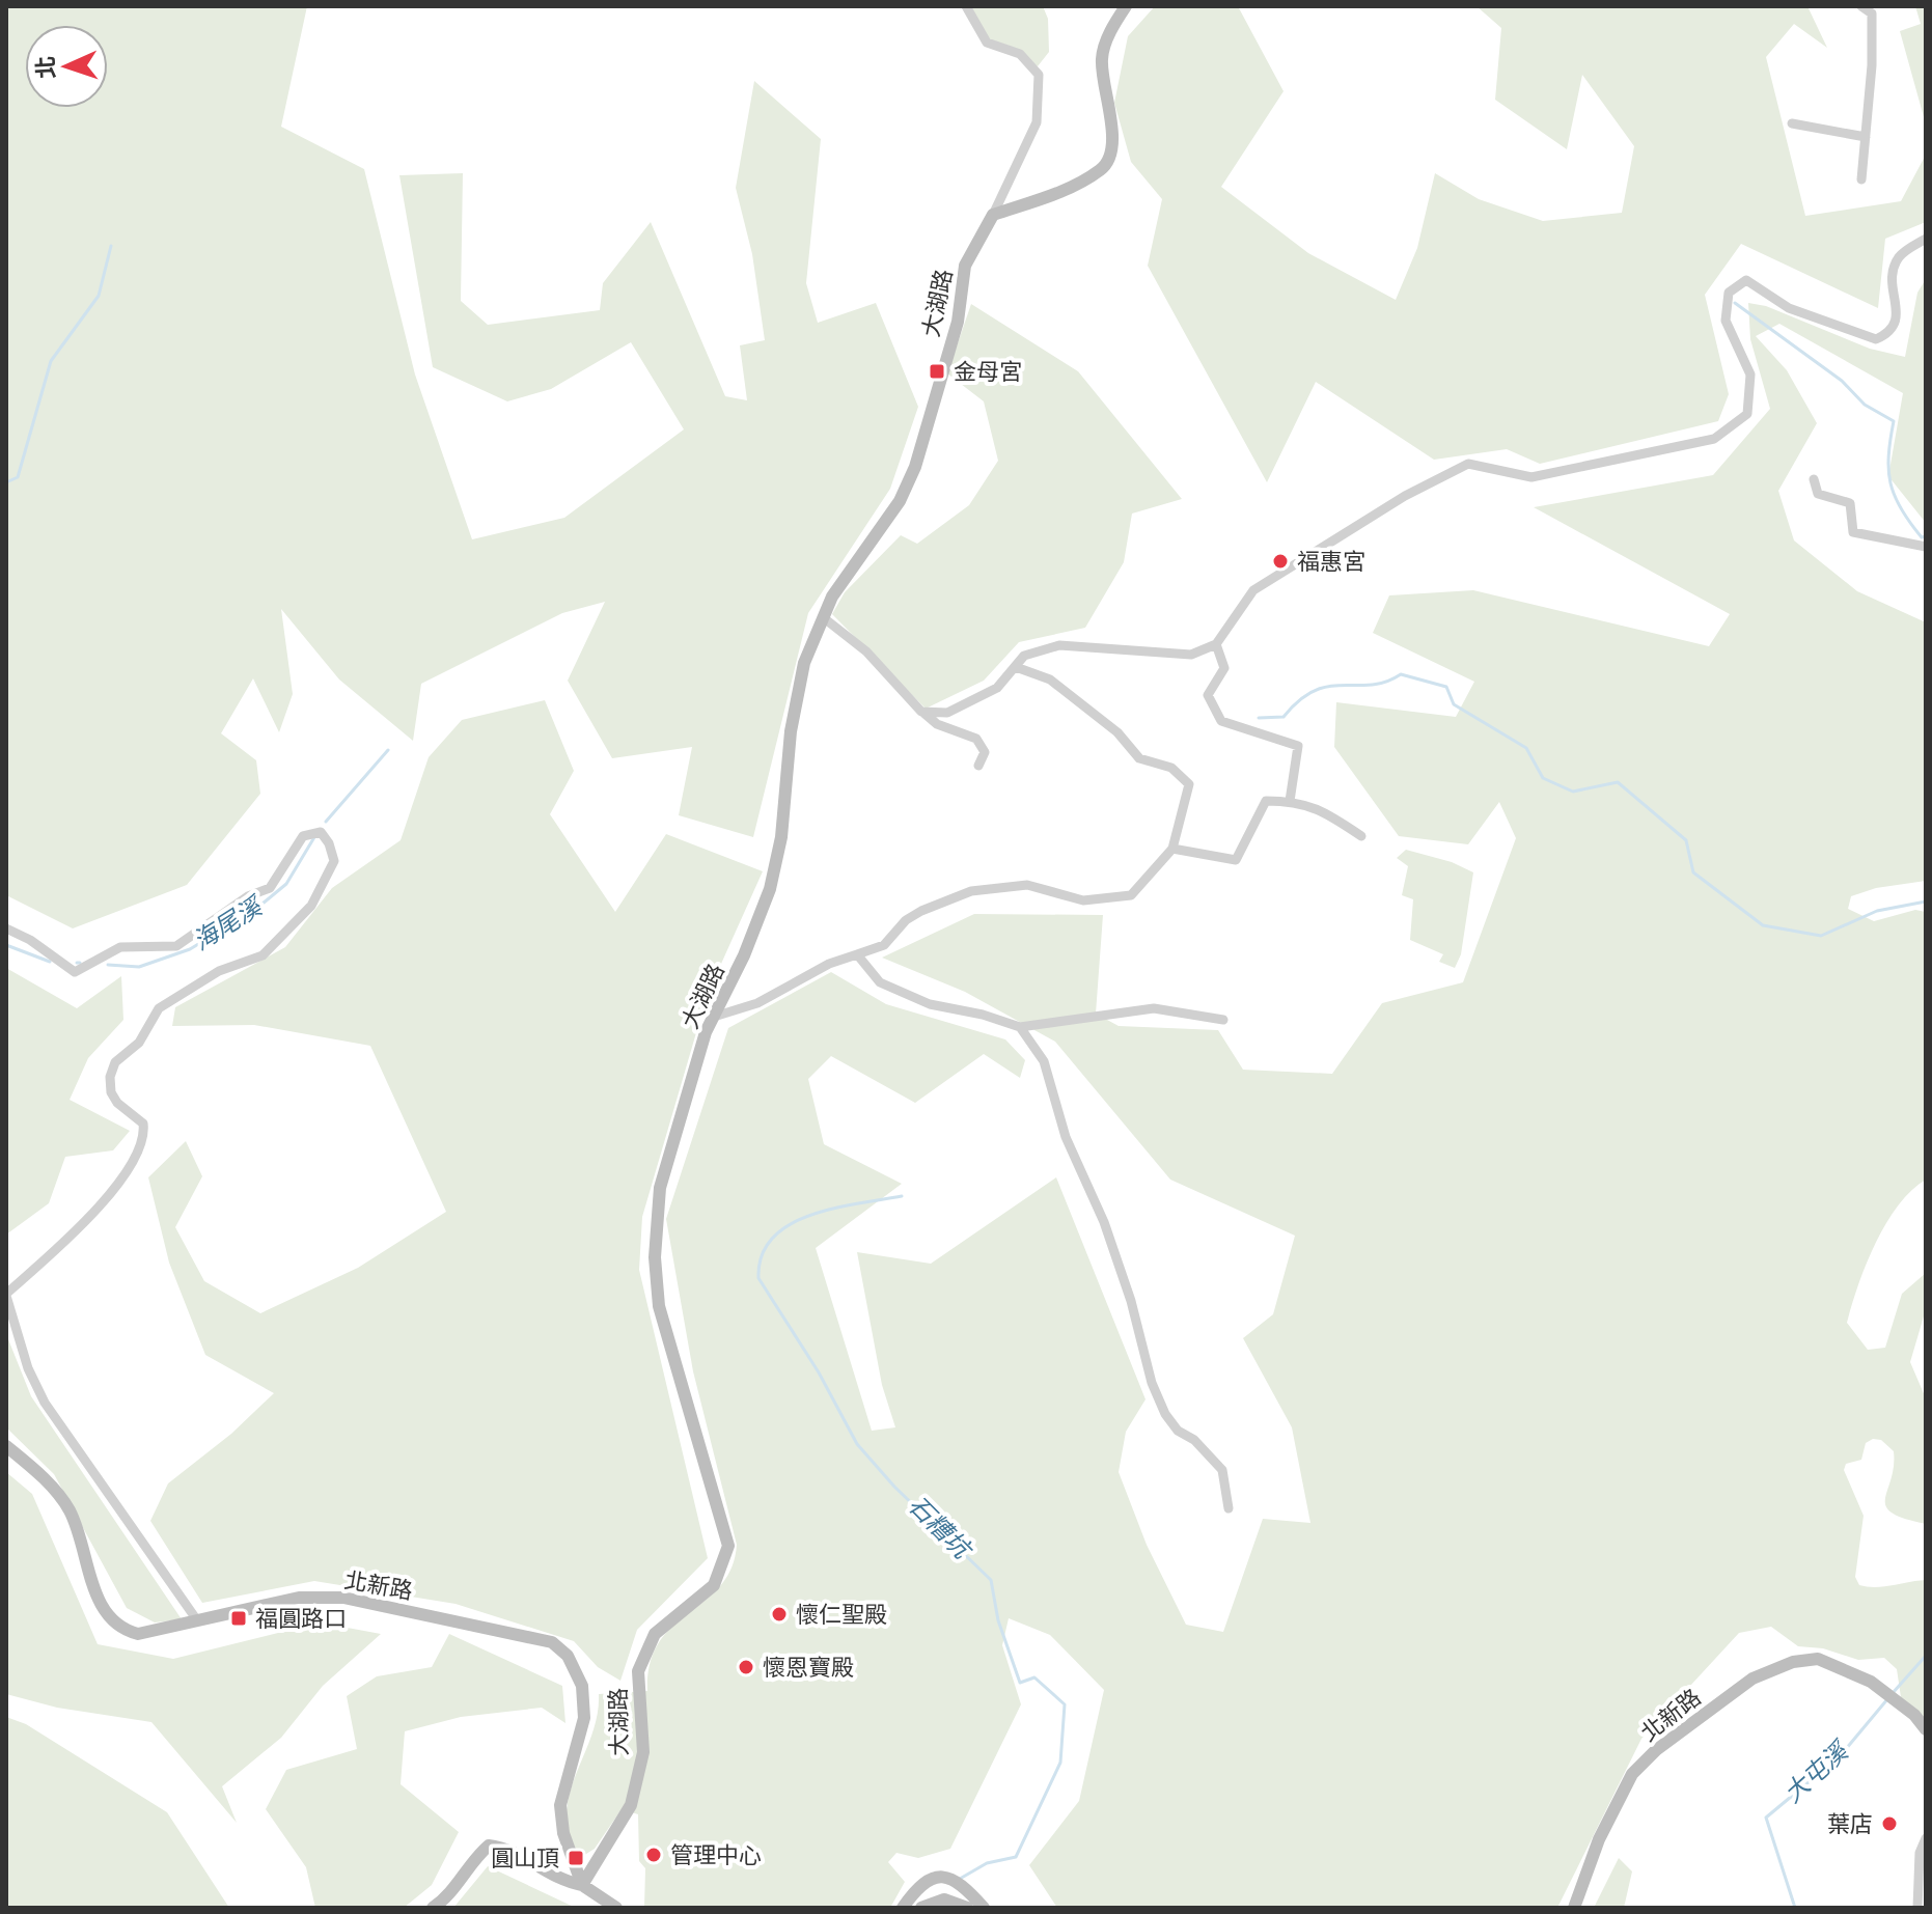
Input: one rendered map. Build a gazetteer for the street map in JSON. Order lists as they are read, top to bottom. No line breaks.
{"streets":{"street":["大湖路","北新路"]},"crossings":[["大湖路","北新路"]],"water":["海尾溪","石糟坑","大屯溪"],"places":{"transit":["金母宮","福圓路口","圓山頂"],"other":["福惠宮","懷仁聖殿","懷恩寶殿","葉店","管理中心"]},"north":"left"}
